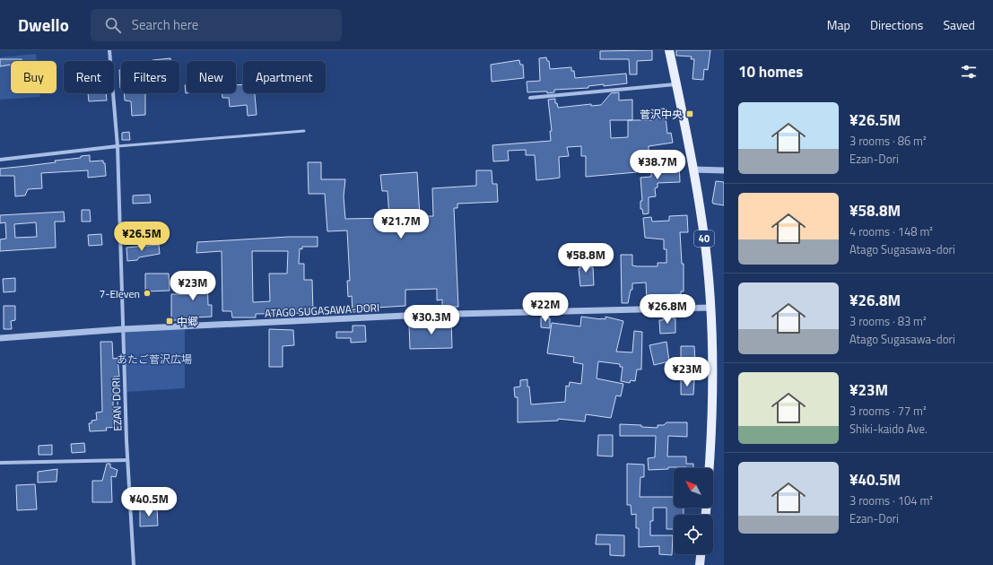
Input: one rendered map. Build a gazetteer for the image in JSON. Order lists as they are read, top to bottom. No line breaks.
{"streets":{"main road":["40"],"street":["ATAGO SUGASAWA-DORI","EZAN-DORI"]},"crossings":[["40","ATAGO SUGASAWA-DORI"],["ATAGO SUGASAWA-DORI","EZAN-DORI"]],"parks":["あたご菅沢広場"],"places":{"transit":["菅沢中央","中郷"],"other":["7-Eleven"]},"north":"top left","page":{"header":"Dwello","search":"Search here","nav":["Map","Directions","Saved"],"heading":"10 homes","chip":["Buy","Rent","Filters","New","Apartment"],"list":[{"name":"¥26.5M","note":"3 rooms · 86 m² · Ezan-Dori"},{"name":"¥58.8M","note":"4 rooms · 148 m² · Atago Sugasawa-dori"},{"name":"¥26.8M","note":"3 rooms · 83 m² · Atago Sugasawa-dori"},{"name":"¥23M","note":"3 rooms · 77 m² · Shiki-kaido Ave."},{"name":"¥40.5M","note":"3 rooms · 104 m² · Ezan-Dori"}],"price":["¥38.7M","¥21.7M","¥26.5M","¥58.8M","¥23M","¥22M","¥26.8M","¥30.3M","¥23M","¥40.5M"]}}
